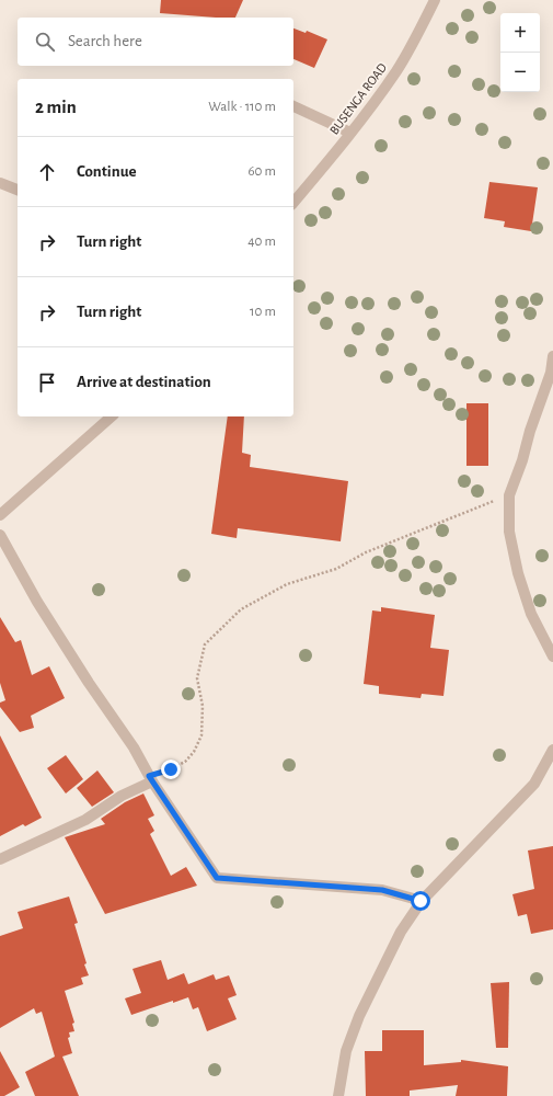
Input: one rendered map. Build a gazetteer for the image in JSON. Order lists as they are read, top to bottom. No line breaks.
{"streets":{"street":["BUSENGA ROAD"]},"page":{"map_buttons":["+","−"],"search":"Search here","heading":["2 min","Walk · 110 m"],"list":[["Continue","60 m"],["Turn right","40 m"],["Turn right","10 m"],"Arrive at destination"]}}
